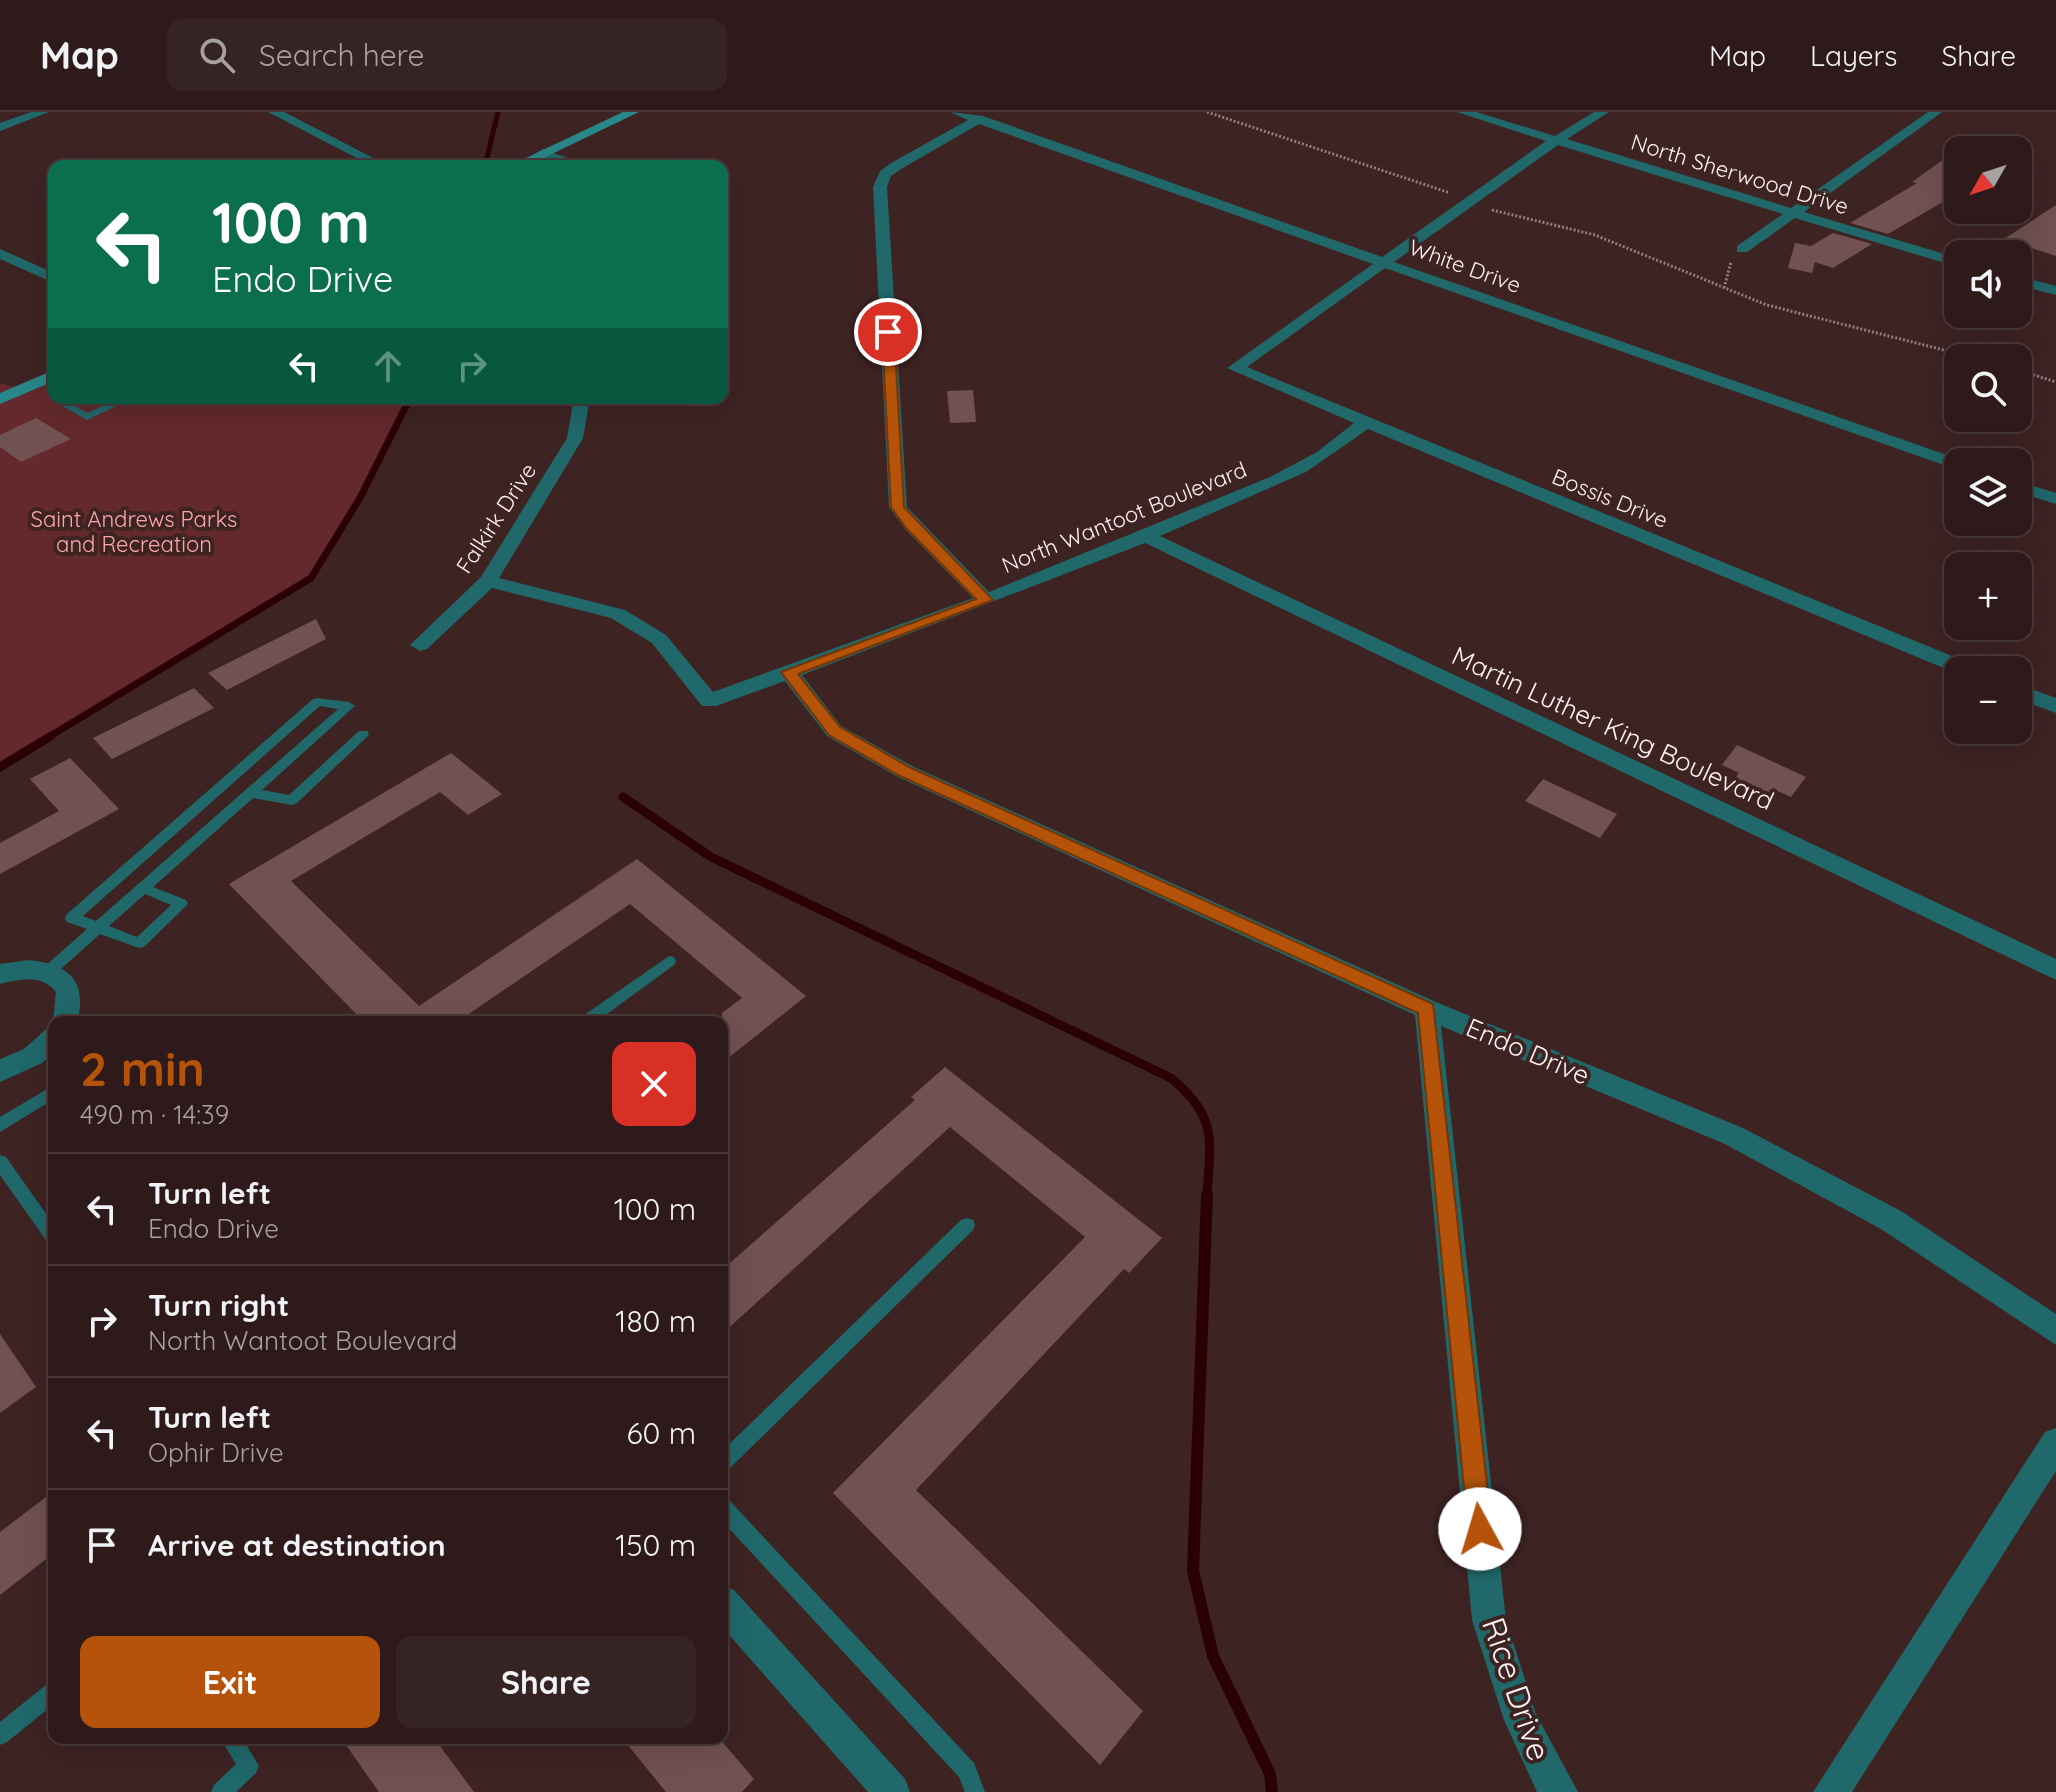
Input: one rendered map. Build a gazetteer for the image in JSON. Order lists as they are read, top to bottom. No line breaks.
{"streets":{"street":["North Sherwood Drive","White Drive","Bossis Drive","North Wantoot Boulevard","Falkirk Drive","Martin Luther King Boulevard","Endo Drive","Rice Drive"]},"crossings":[["White Drive","Bossis Drive"],["Bossis Drive","North Wantoot Boulevard"],["North Wantoot Boulevard","Falkirk Drive"],["North Wantoot Boulevard","Martin Luther King Boulevard"],["North Wantoot Boulevard","Endo Drive"],["Endo Drive","Rice Drive"]],"parks":["Saint Andrews Parks and Recreation"],"north":"bottom left","page":{"header":"Map","search":"Search here","nav":["Map","Layers","Share"],"map_buttons":["+","−"],"turn":["100 m","Endo Drive"],"heading":["2 min","490 m · 14:39"],"list":[{"name":"Turn left","note":"Endo Drive","value":"100 m"},{"name":"Turn right","note":"North Wantoot Boulevard","value":"180 m"},{"name":"Turn left","note":"Ophir Drive","value":"60 m"},{"name":"Arrive at destination","value":"150 m"}],"buttons":["Exit","Share"]}}
